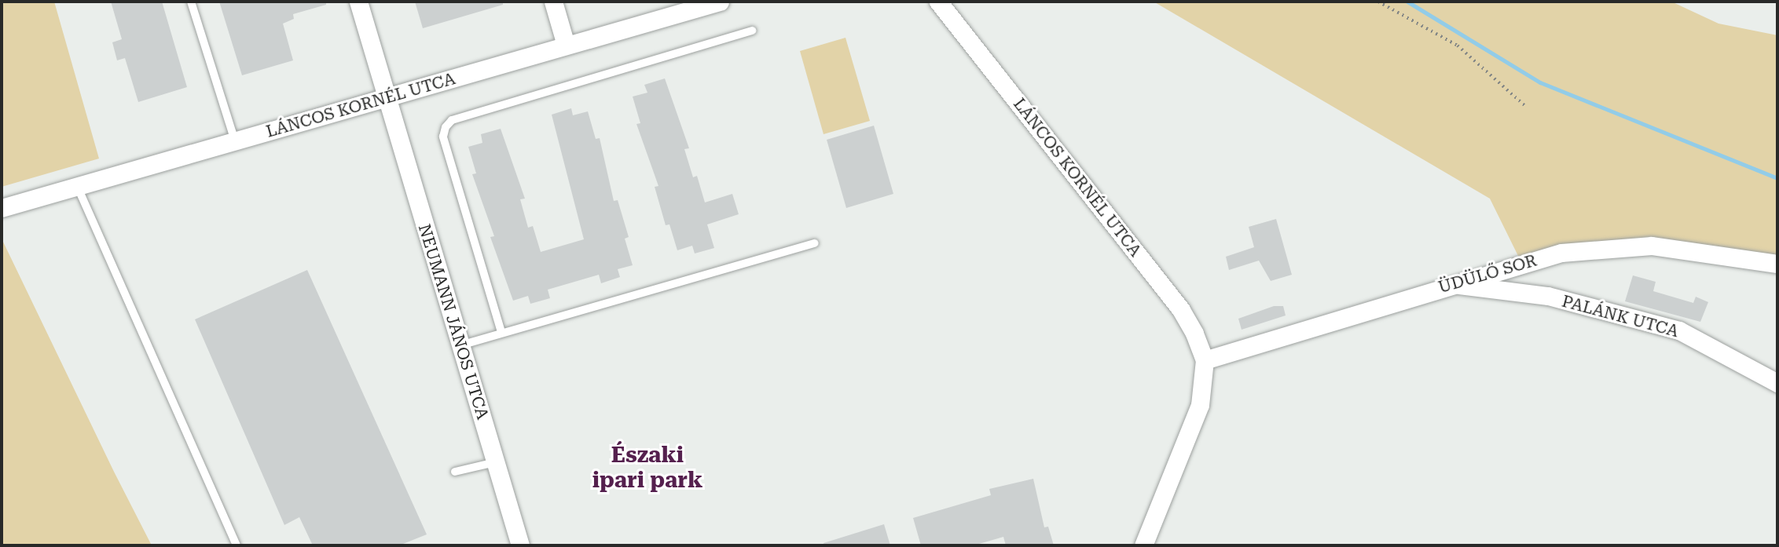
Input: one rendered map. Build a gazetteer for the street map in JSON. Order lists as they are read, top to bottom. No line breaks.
{"streets":{"street":["LÁNCOS KORNÉL UTCA","ÜDÜLŐ SOR","PALÁNK UTCA","NEUMANN JÁNOS UTCA"]},"crossings":[["LÁNCOS KORNÉL UTCA","ÜDÜLŐ SOR"],["LÁNCOS KORNÉL UTCA","NEUMANN JÁNOS UTCA"],["ÜDÜLŐ SOR","PALÁNK UTCA"]],"districts":["Északi ipari park"]}
